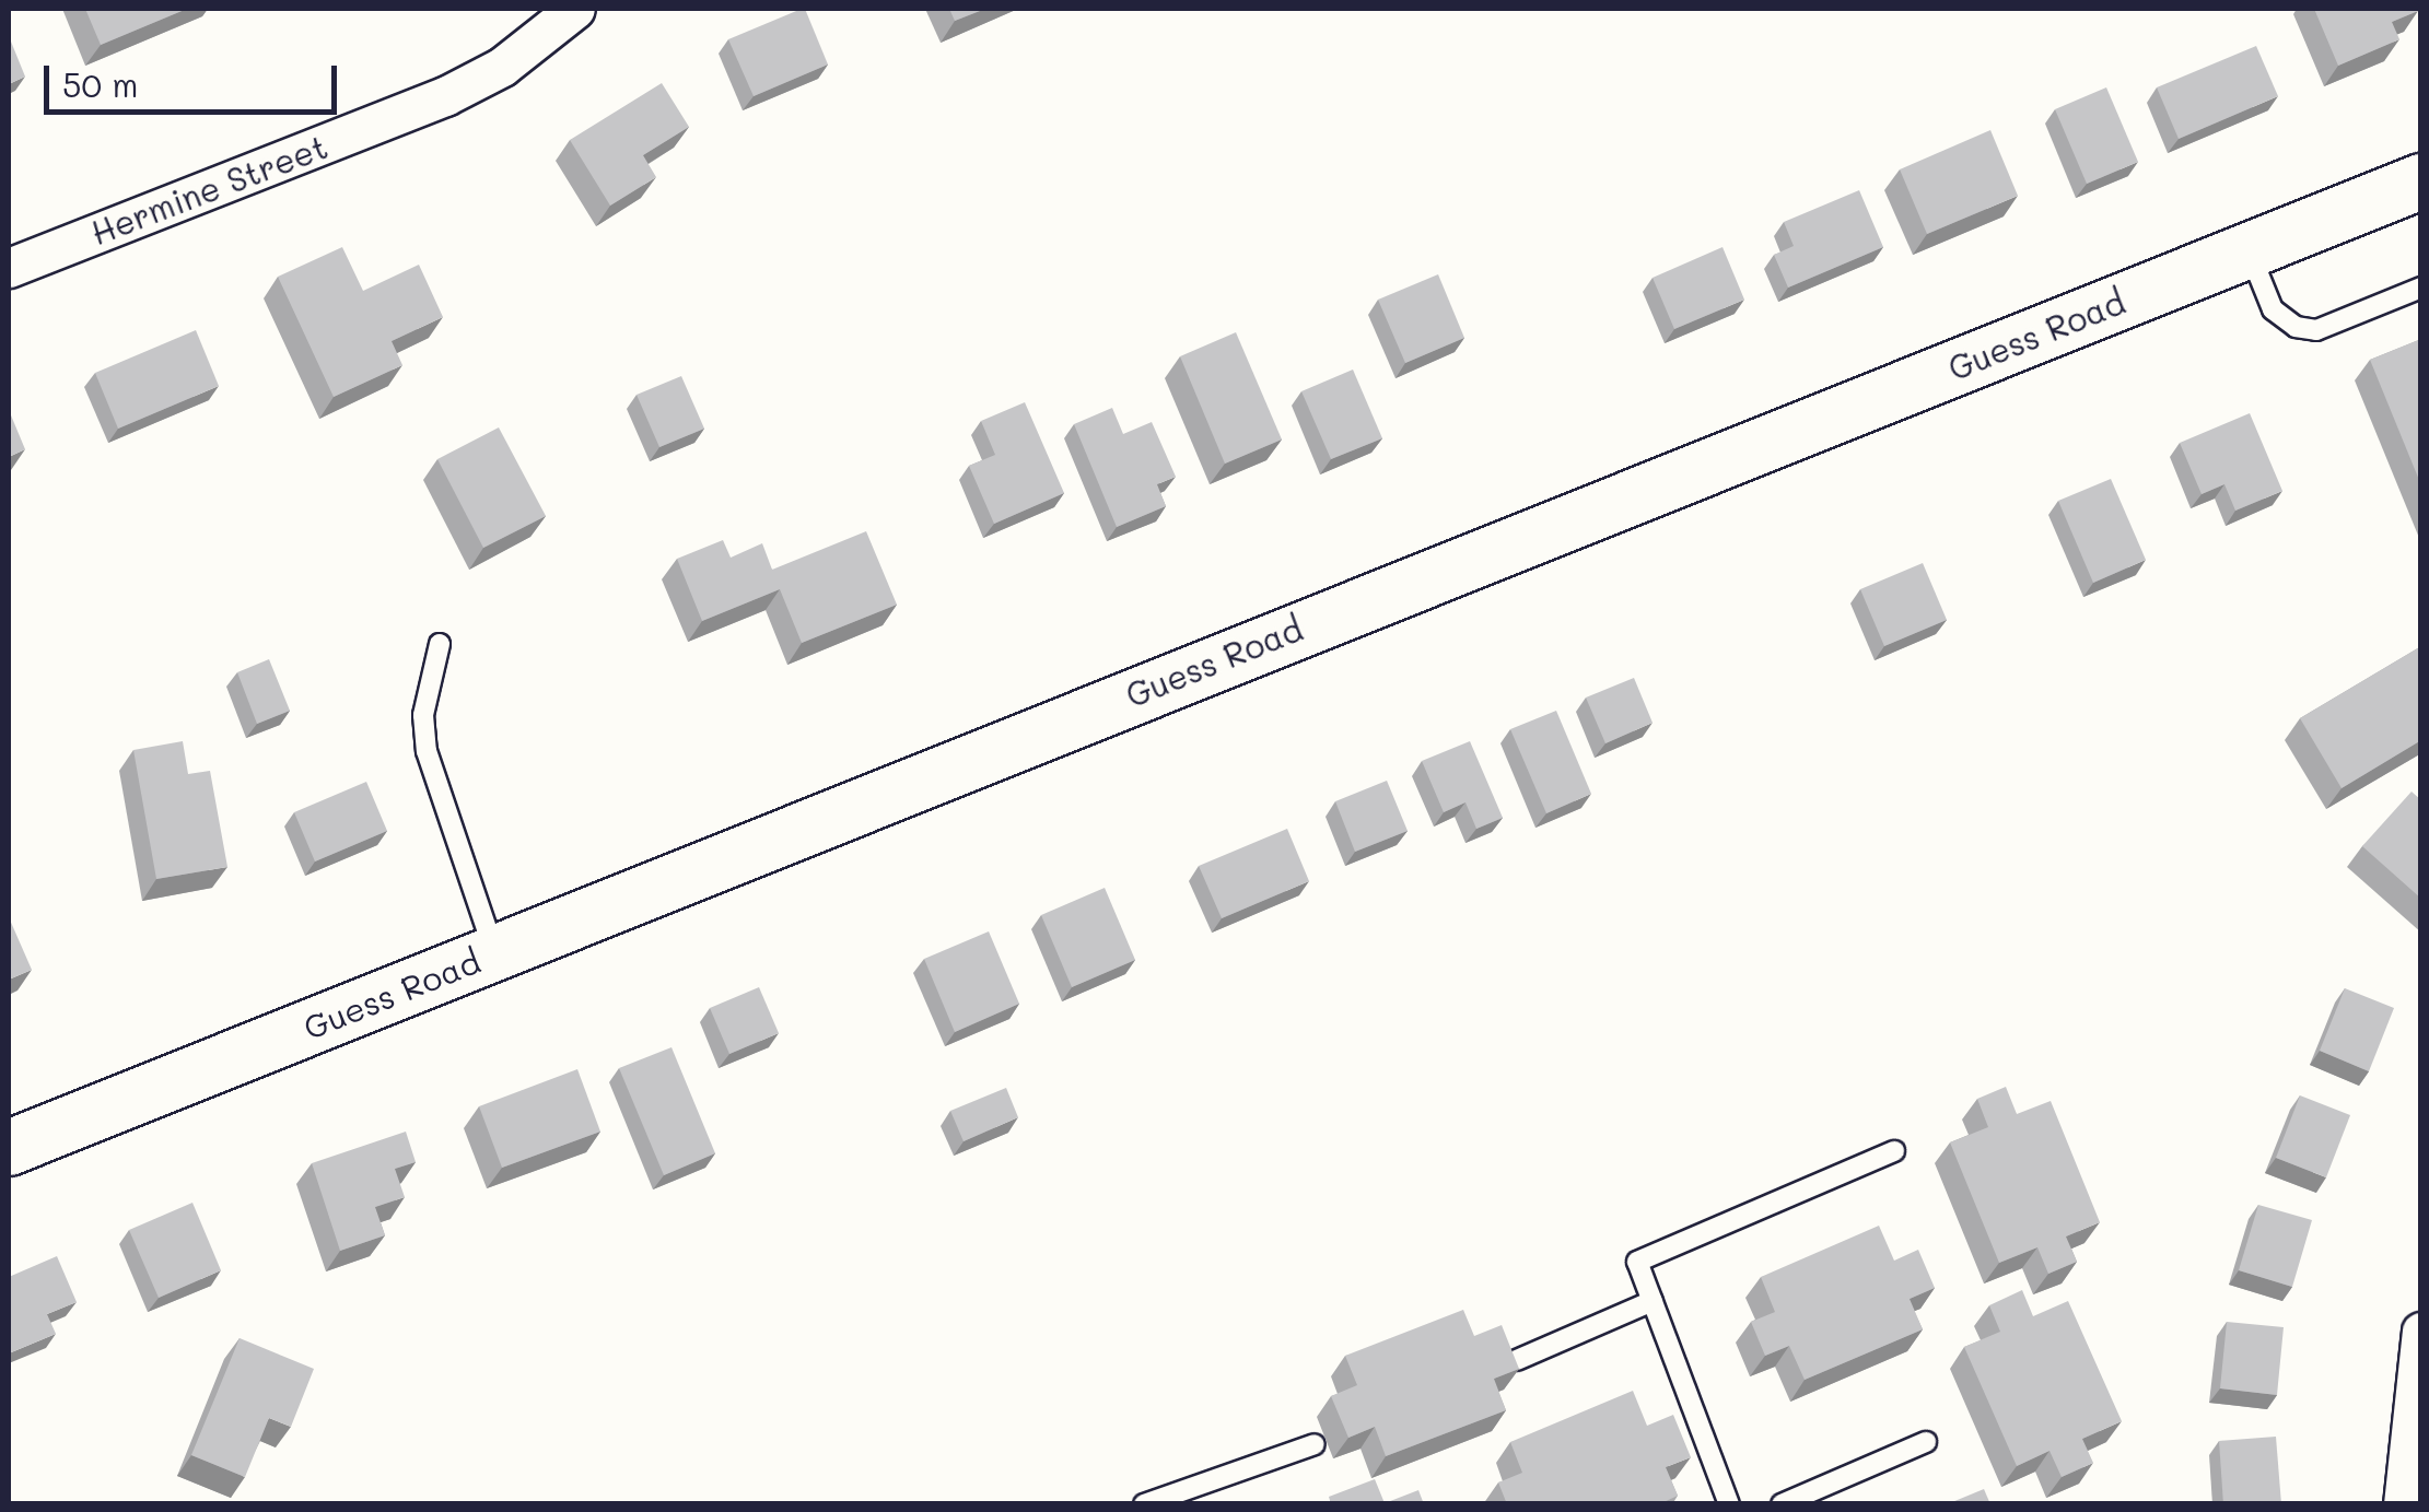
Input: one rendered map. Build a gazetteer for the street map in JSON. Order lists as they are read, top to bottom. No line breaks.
{"streets":{"main road":["Guess Road"],"street":["Hermine Street"]},"scale_bar":"50 m"}
